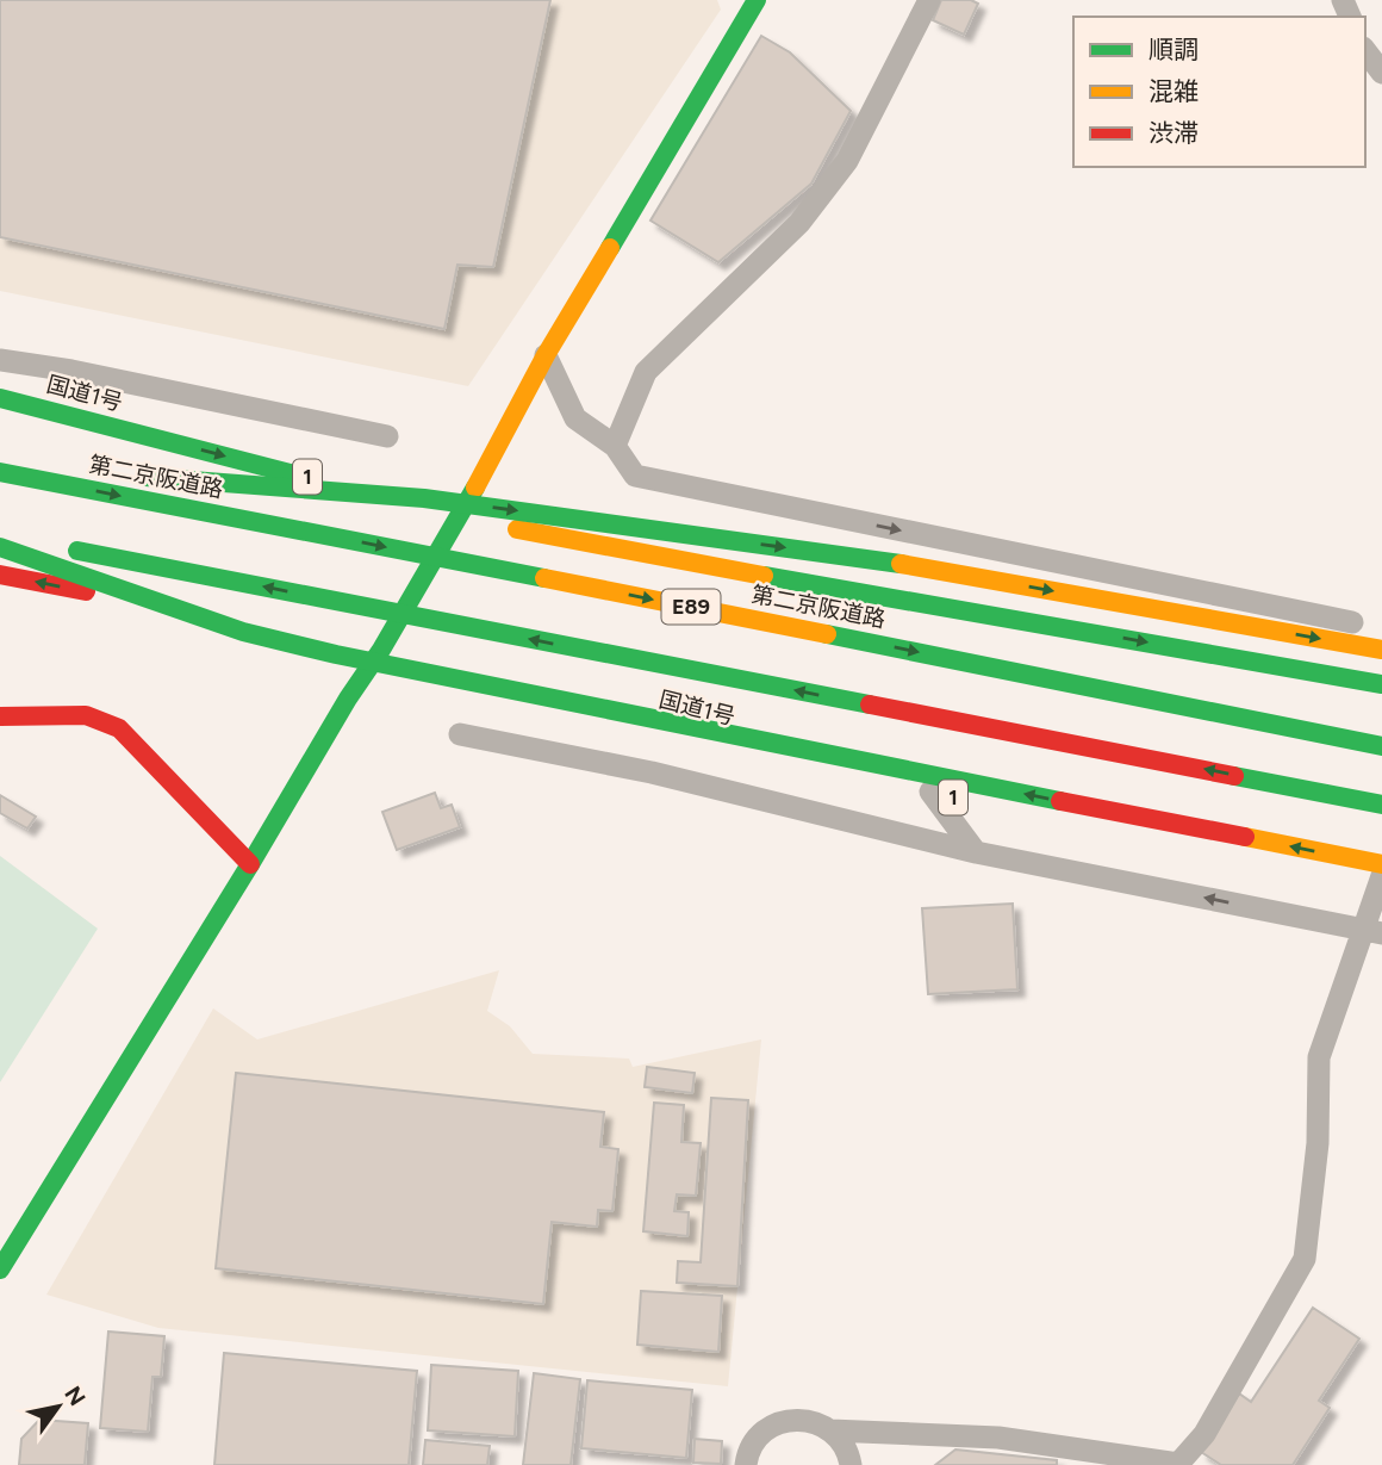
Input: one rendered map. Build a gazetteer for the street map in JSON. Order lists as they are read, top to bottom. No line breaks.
{"streets":{"main road":["国道1号","第二京阪道路","1","E89"]},"legend":["順調","混雑","渋滞"],"north":"top right"}
